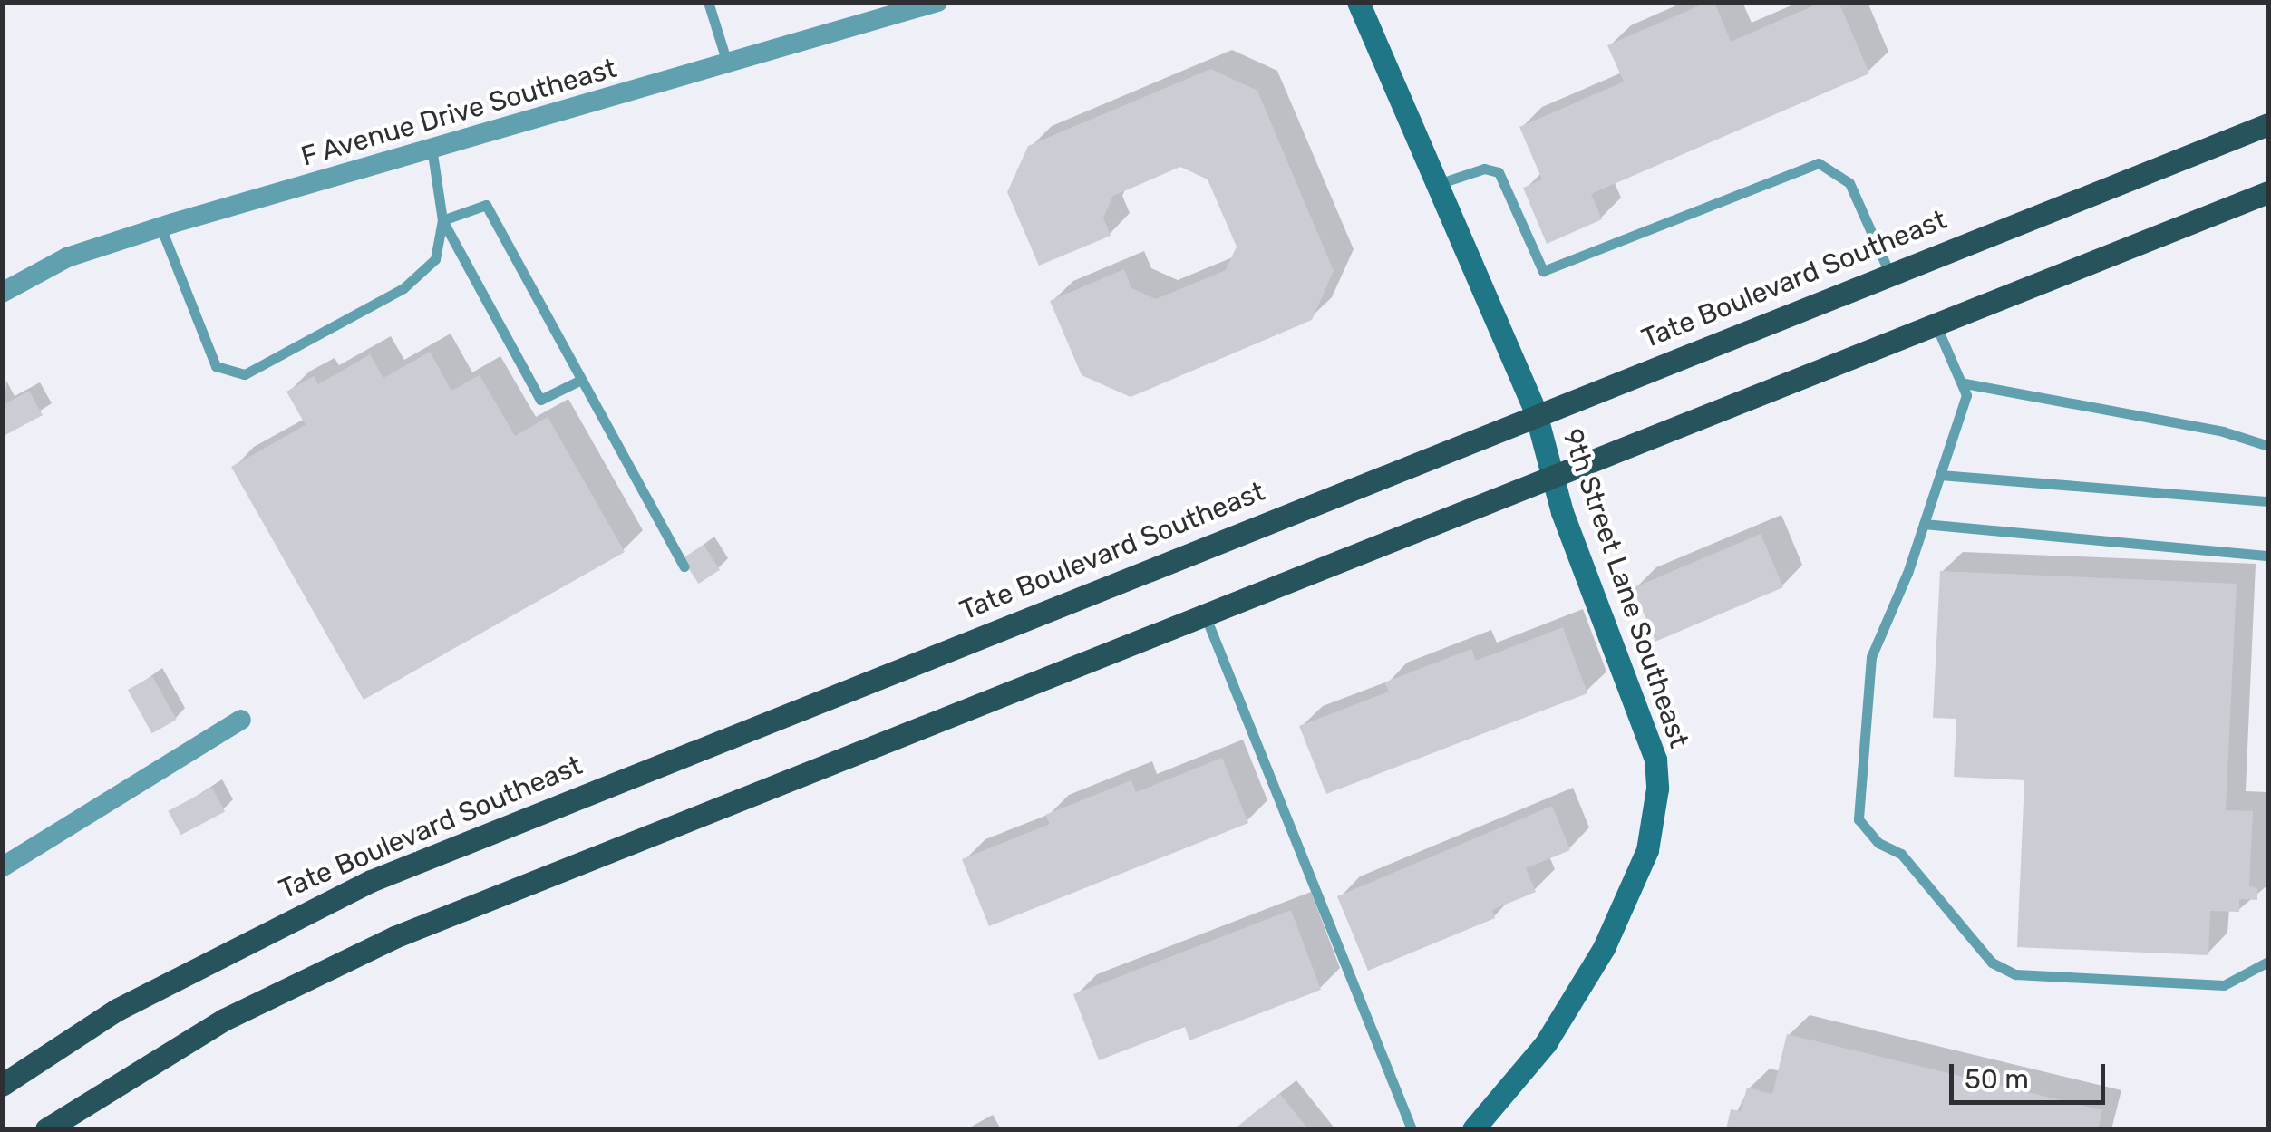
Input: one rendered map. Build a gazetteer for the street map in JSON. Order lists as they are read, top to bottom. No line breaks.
{"streets":{"main road":["Tate Boulevard Southeast"],"street":["F Avenue Drive Southeast","9th Street Lane Southeast"]},"crossings":[["Tate Boulevard Southeast","9th Street Lane Southeast"]],"scale_bar":"50 m"}
